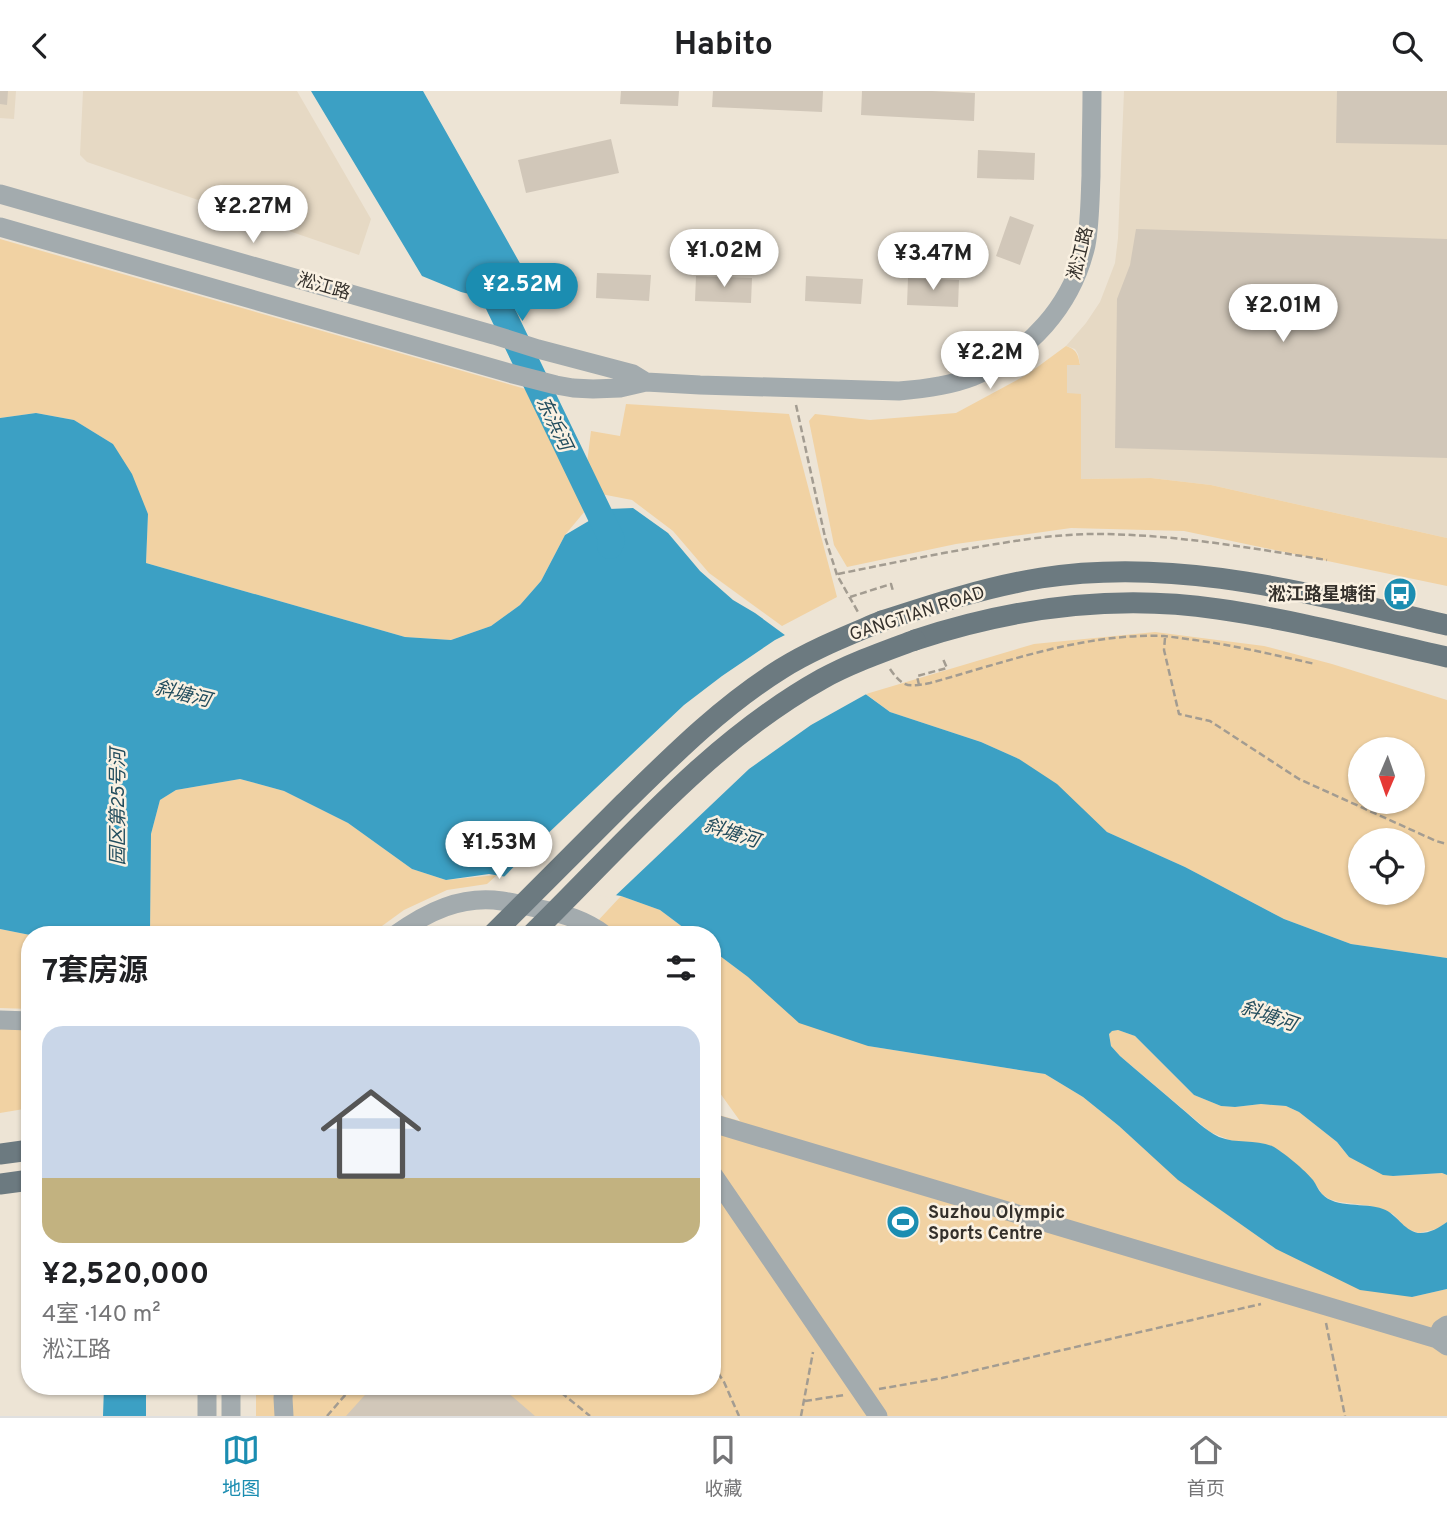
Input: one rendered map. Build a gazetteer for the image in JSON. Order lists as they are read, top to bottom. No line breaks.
{"streets":{"main road":["GANGTIAN ROAD"],"street":["淞江路"]},"water":["东浜河","斜塘河","园区第25号河"],"places":{"bus stop":["淞江路星塘街"],"sports":["Suzhou Olympic Sports Centre"]},"north":"bottom","page":{"header":"Habito","price":["¥2.27M","¥1.02M","¥3.47M","¥2.52M","¥2.01M","¥2.2M","¥1.53M"],"heading":"7套房源","list":[{"name":"¥2,520,000","note":"4室 · 140 m² · 淞江路"}],"tabs":["地图","收藏","首页"]}}
